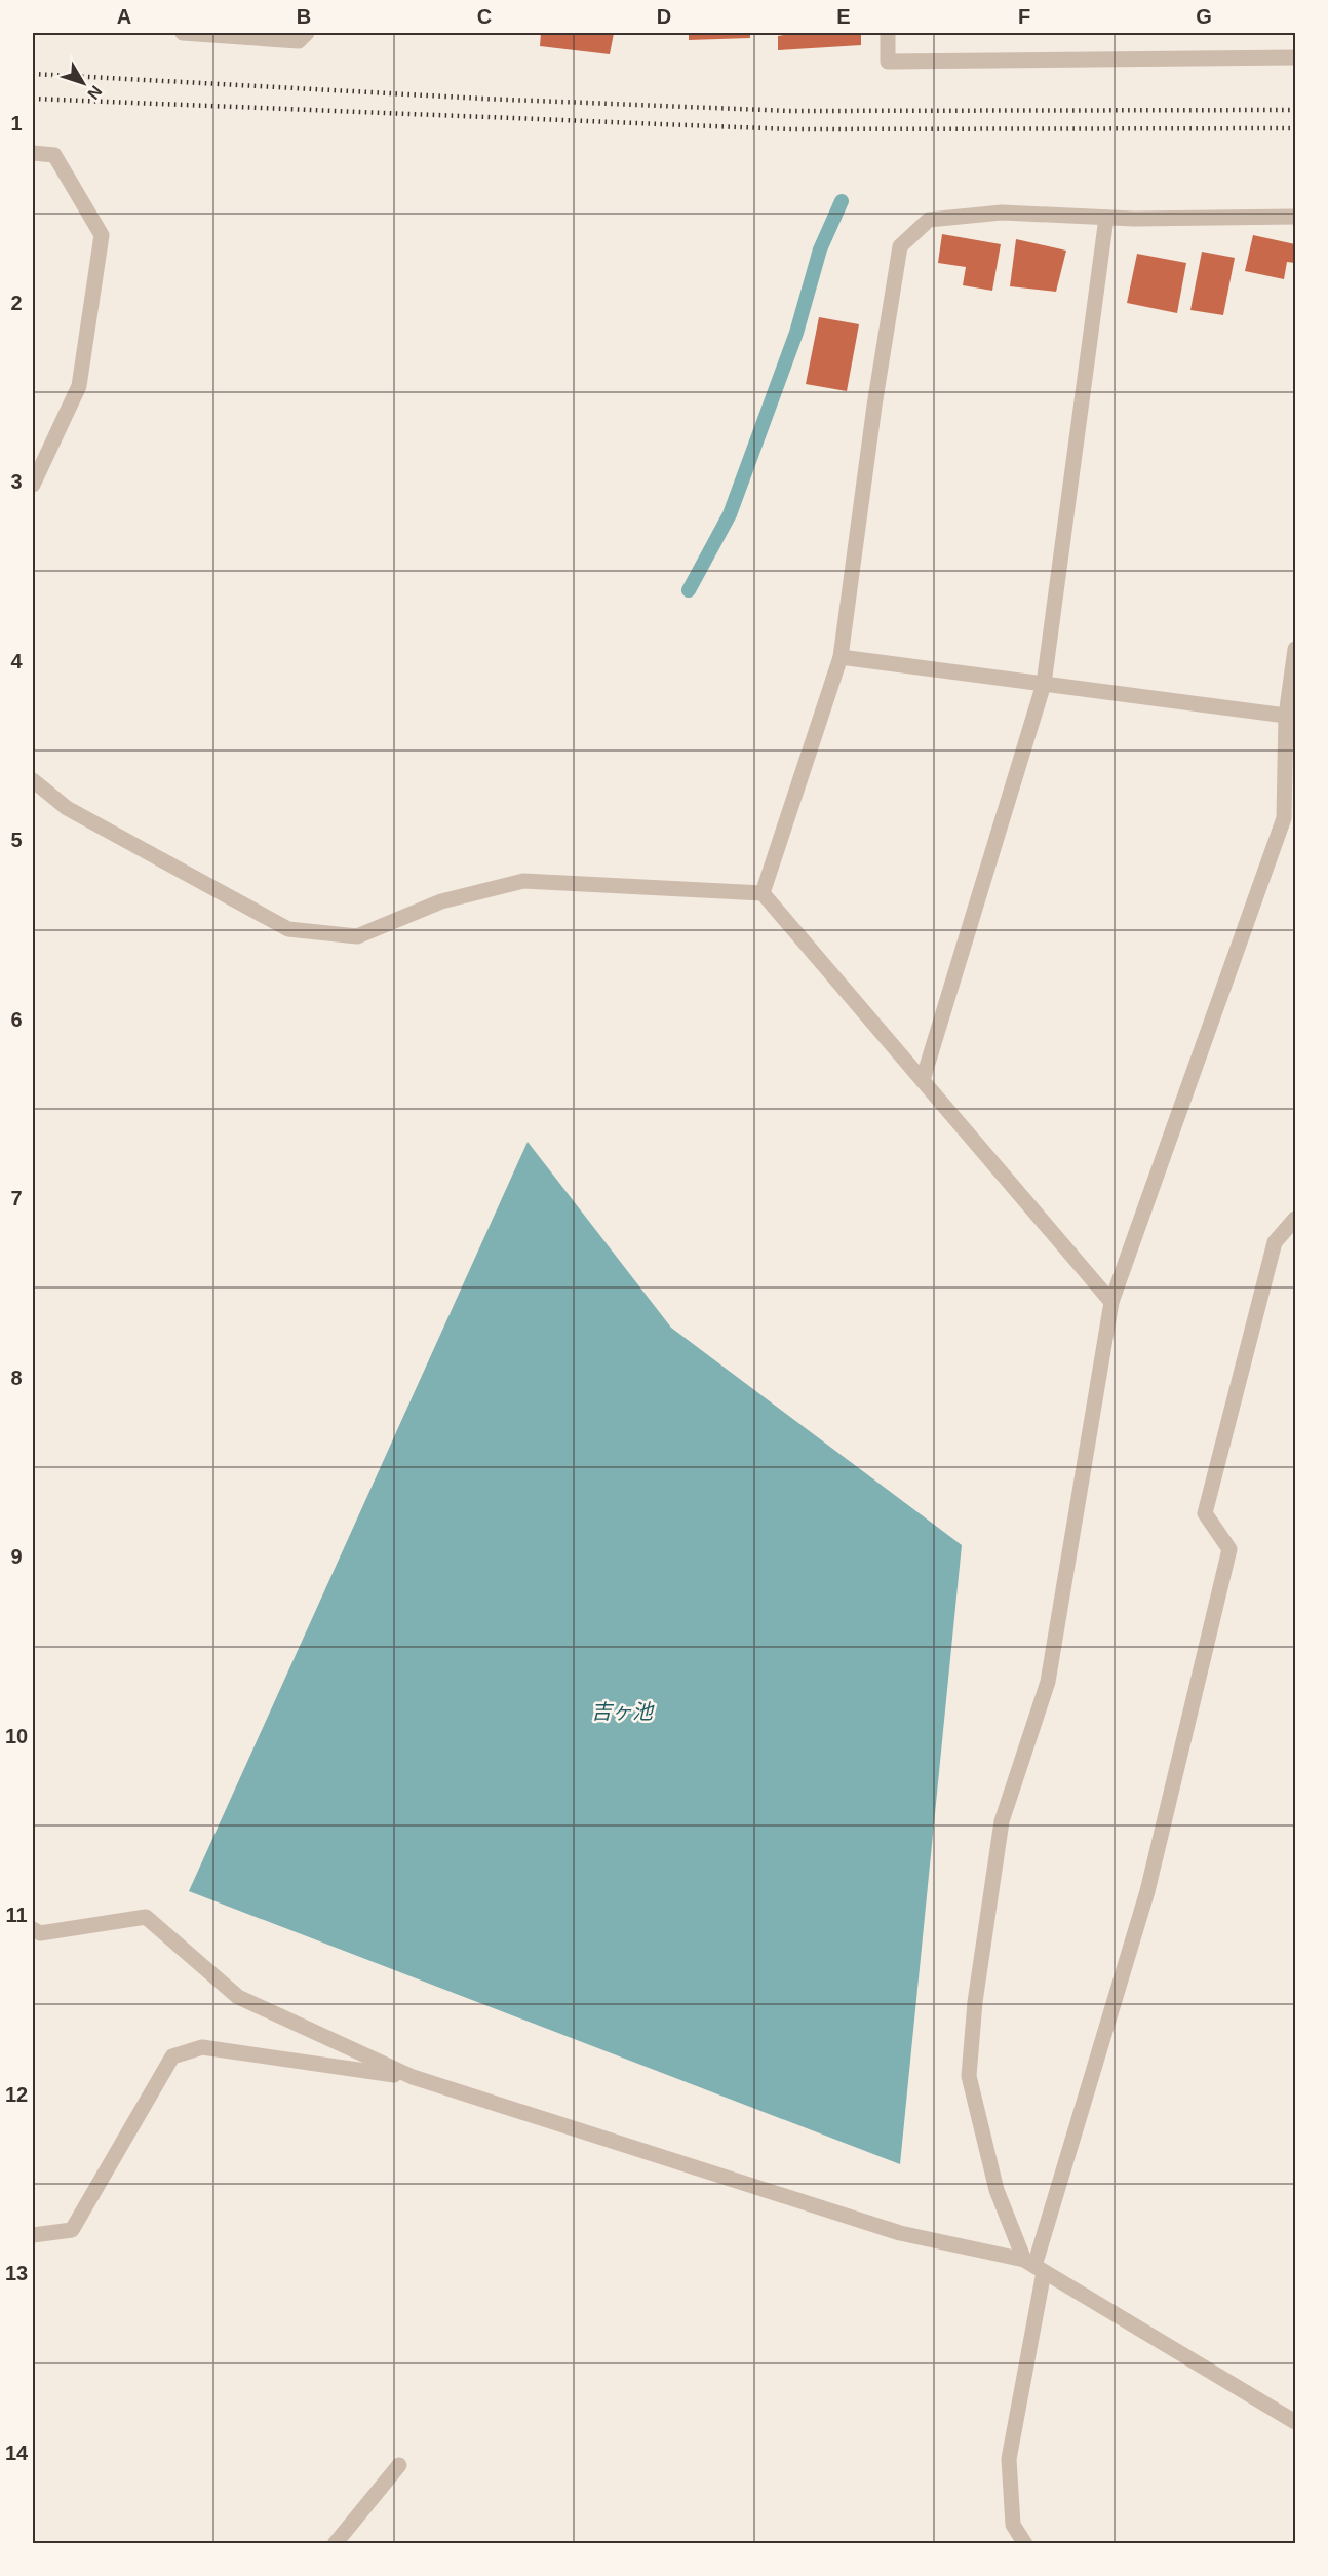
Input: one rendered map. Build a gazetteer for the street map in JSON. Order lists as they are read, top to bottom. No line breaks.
{"water":["吉ヶ池"],"north":"bottom right","grid":{"columns":["A","B","C","D","E","F","G"],"rows":["1","2","3","4","5","6","7","8","9","10","11","12","13","14"]}}
